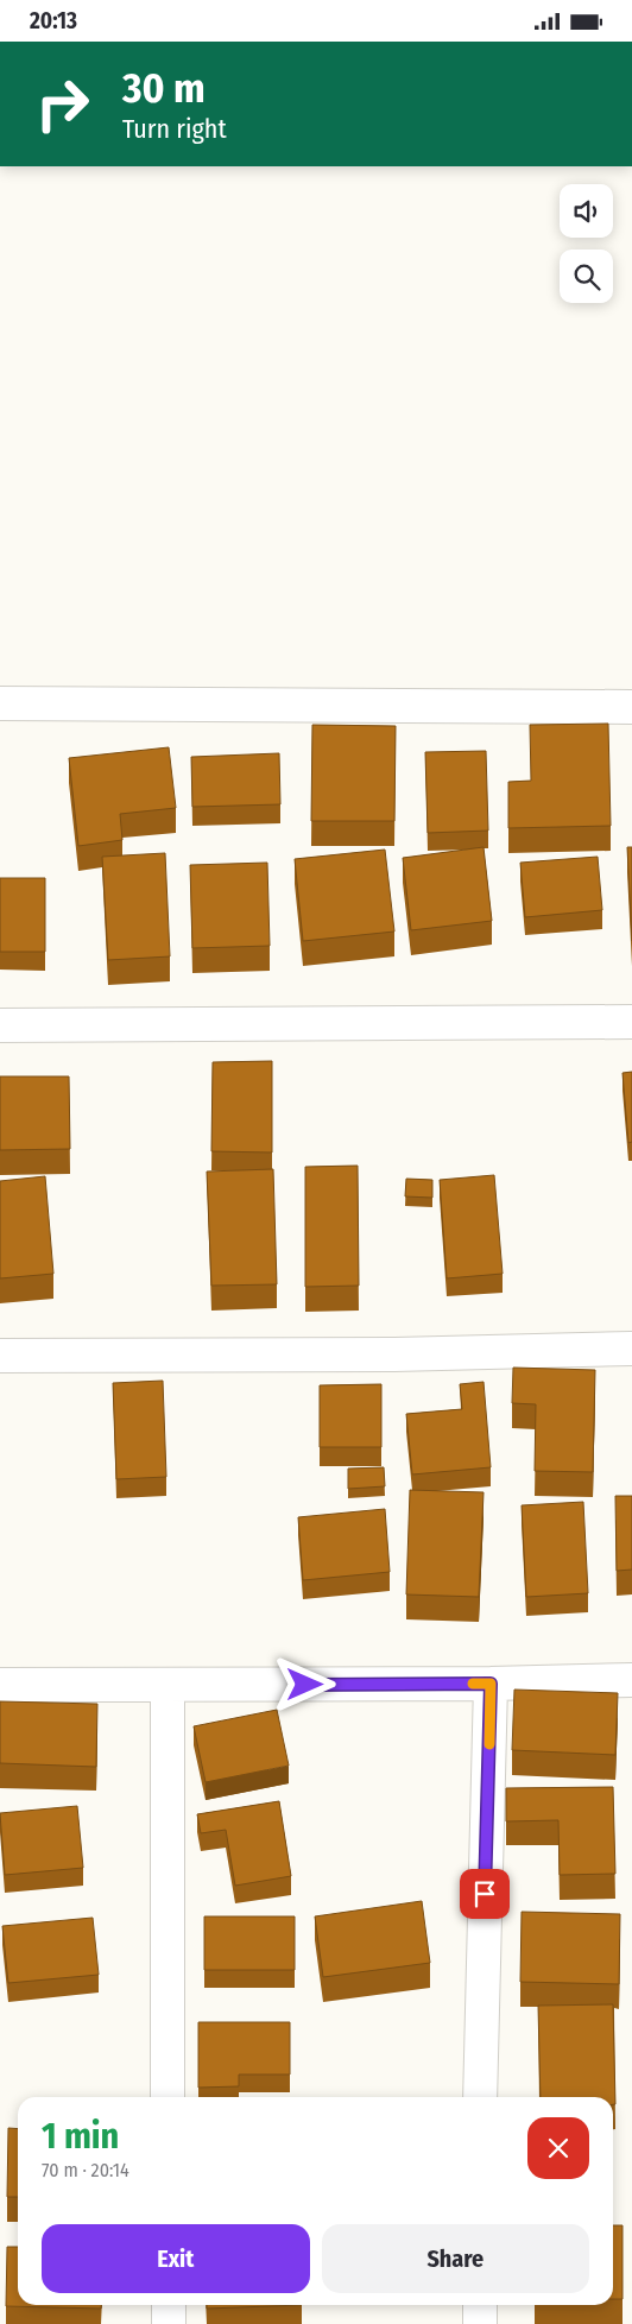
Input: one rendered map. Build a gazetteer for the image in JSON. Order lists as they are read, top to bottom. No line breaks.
{"page":{"status":"20:13","turn":["30 m","Turn right"],"heading":["1 min","70 m · 20:14"],"buttons":["Exit","Share"]}}
